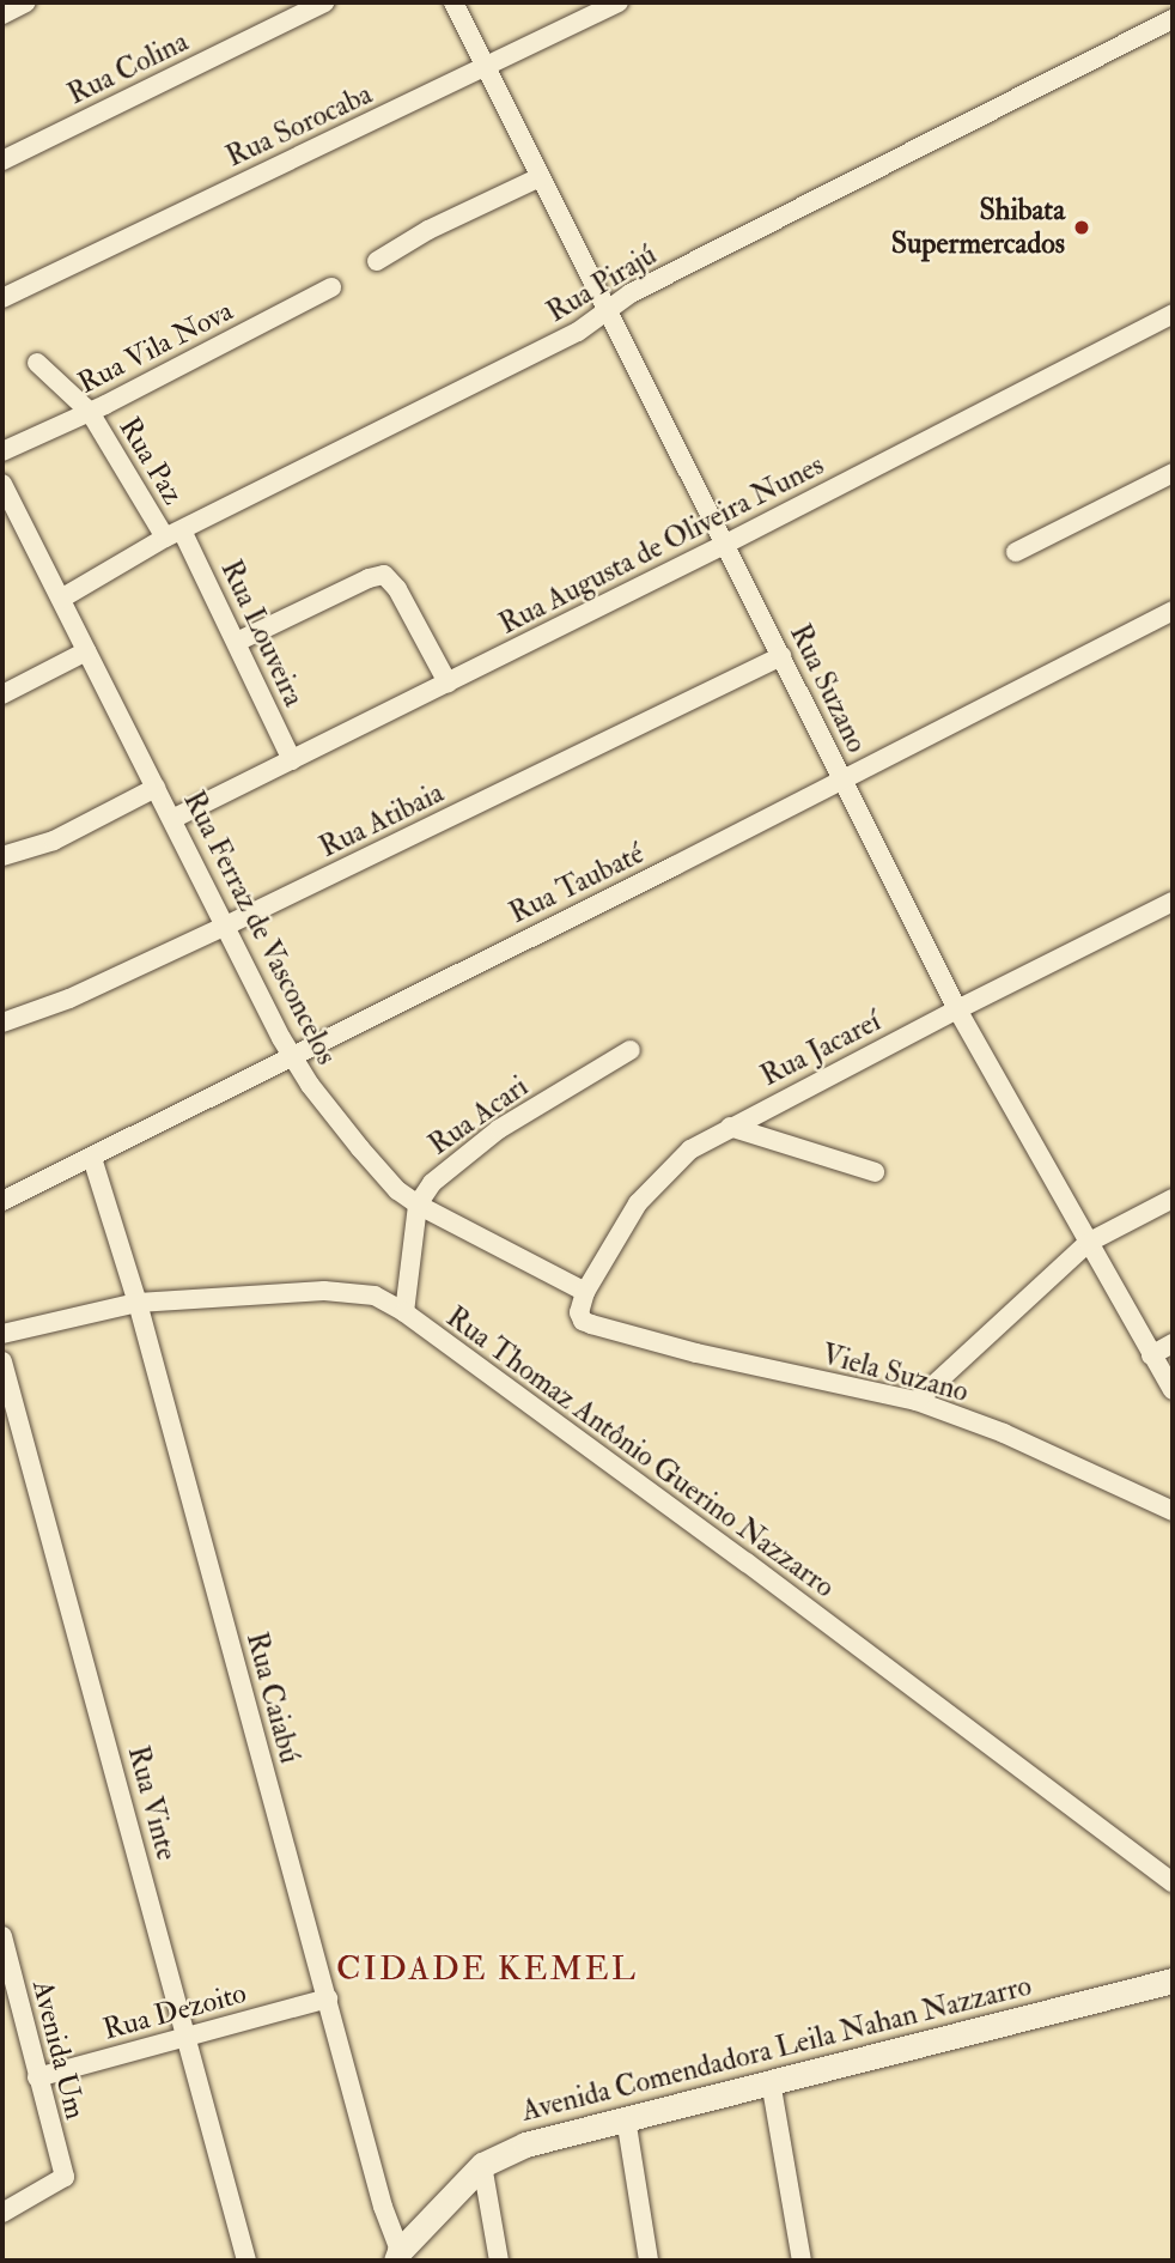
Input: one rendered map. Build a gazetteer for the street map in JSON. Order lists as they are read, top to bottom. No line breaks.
{"streets":{"main road":["Avenida Comendadora Leila Nahan Nazzarro"],"street":["Rua Colina","Rua Sorocaba","Rua Pirajú","Rua Vila Nova","Rua Paz","Rua Augusta de Oliveira Nunes","Rua Louveira","Rua Suzano","Rua Atibaia","Rua Taubaté","Rua Ferraz de Vasconcelos","Rua Jacareí","Rua Acari","Viela Suzano","Rua Thomaz Antônio Guerino Nazzarro","Rua Caiabú","Rua Vinte","Rua Dezoito","Avenida Um"]},"crossings":[["Rua Sorocaba","Rua Suzano"],["Rua Pirajú","Rua Paz"],["Rua Pirajú","Rua Louveira"],["Rua Pirajú","Rua Suzano"],["Rua Pirajú","Rua Ferraz de Vasconcelos"],["Rua Vila Nova","Rua Paz"],["Rua Paz","Rua Louveira"],["Rua Augusta de Oliveira Nunes","Rua Louveira"],["Rua Augusta de Oliveira Nunes","Rua Suzano"],["Rua Augusta de Oliveira Nunes","Rua Ferraz de Vasconcelos"],["Rua Suzano","Rua Atibaia"],["Rua Suzano","Rua Taubaté"],["Rua Suzano","Rua Jacareí"],["Rua Atibaia","Rua Ferraz de Vasconcelos"],["Rua Taubaté","Rua Ferraz de Vasconcelos"],["Rua Taubaté","Rua Caiabú"],["Rua Ferraz de Vasconcelos","Rua Jacareí"],["Rua Ferraz de Vasconcelos","Rua Acari"],["Rua Ferraz de Vasconcelos","Viela Suzano"],["Rua Jacareí","Viela Suzano"],["Rua Thomaz Antônio Guerino Nazzarro","Rua Caiabú"],["Rua Caiabú","Rua Dezoito"],["Rua Caiabú","Avenida Comendadora Leila Nahan Nazzarro"],["Rua Vinte","Rua Dezoito"],["Rua Dezoito","Avenida Um"]],"districts":["CIDADE KEMEL"],"places":["Shibata Supermercados"]}
